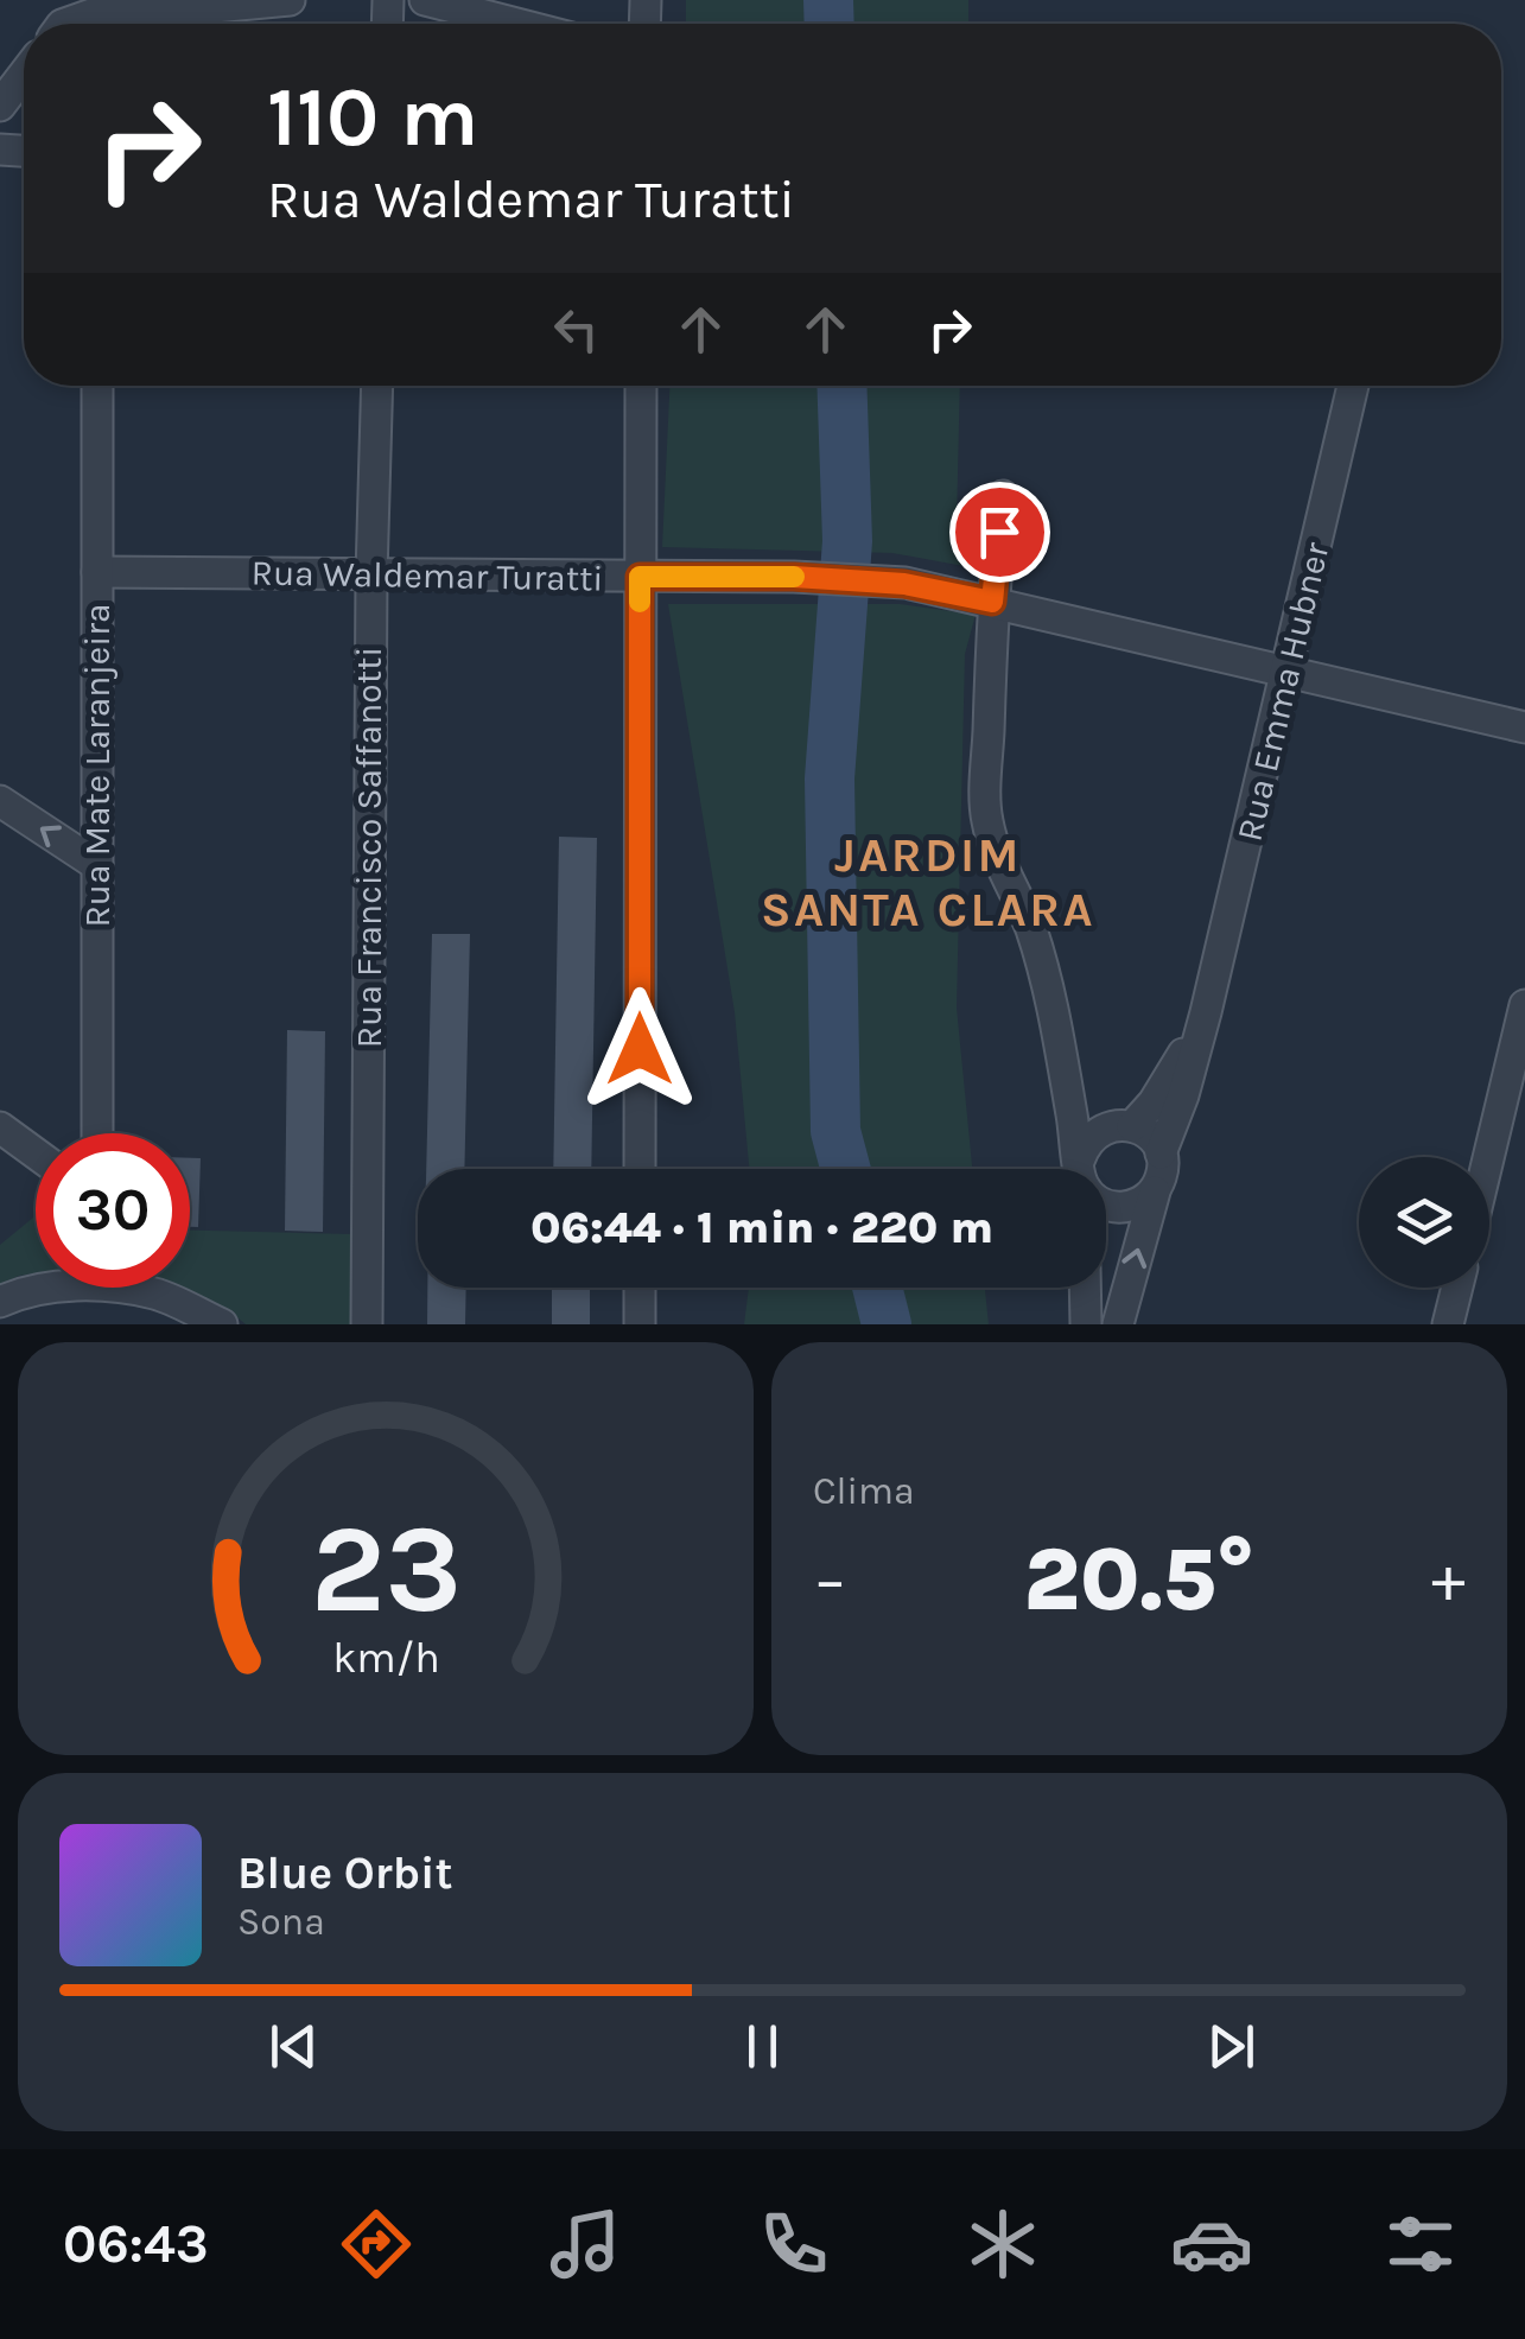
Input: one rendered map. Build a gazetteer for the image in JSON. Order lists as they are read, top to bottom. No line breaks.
{"streets":{"street":["Rua Waldemar Turatti","Rua Emma Hubner","Rua Mate Laranjeira","Rua Francisco Saffanotti"]},"crossings":[["Rua Waldemar Turatti","Rua Emma Hubner"],["Rua Waldemar Turatti","Rua Mate Laranjeira"],["Rua Waldemar Turatti","Rua Francisco Saffanotti"]],"districts":["JARDIM SANTA CLARA"],"page":{"turn":["110 m","Rua Waldemar Turatti"],"limit":"30","trip":"06:44 · 1 min · 220 m","tile":"Clima","heat":["−","20.5°","+"],"song":["Blue Orbit","Sona"],"tabs":"06:43","gauge":["23","km/h"]}}
